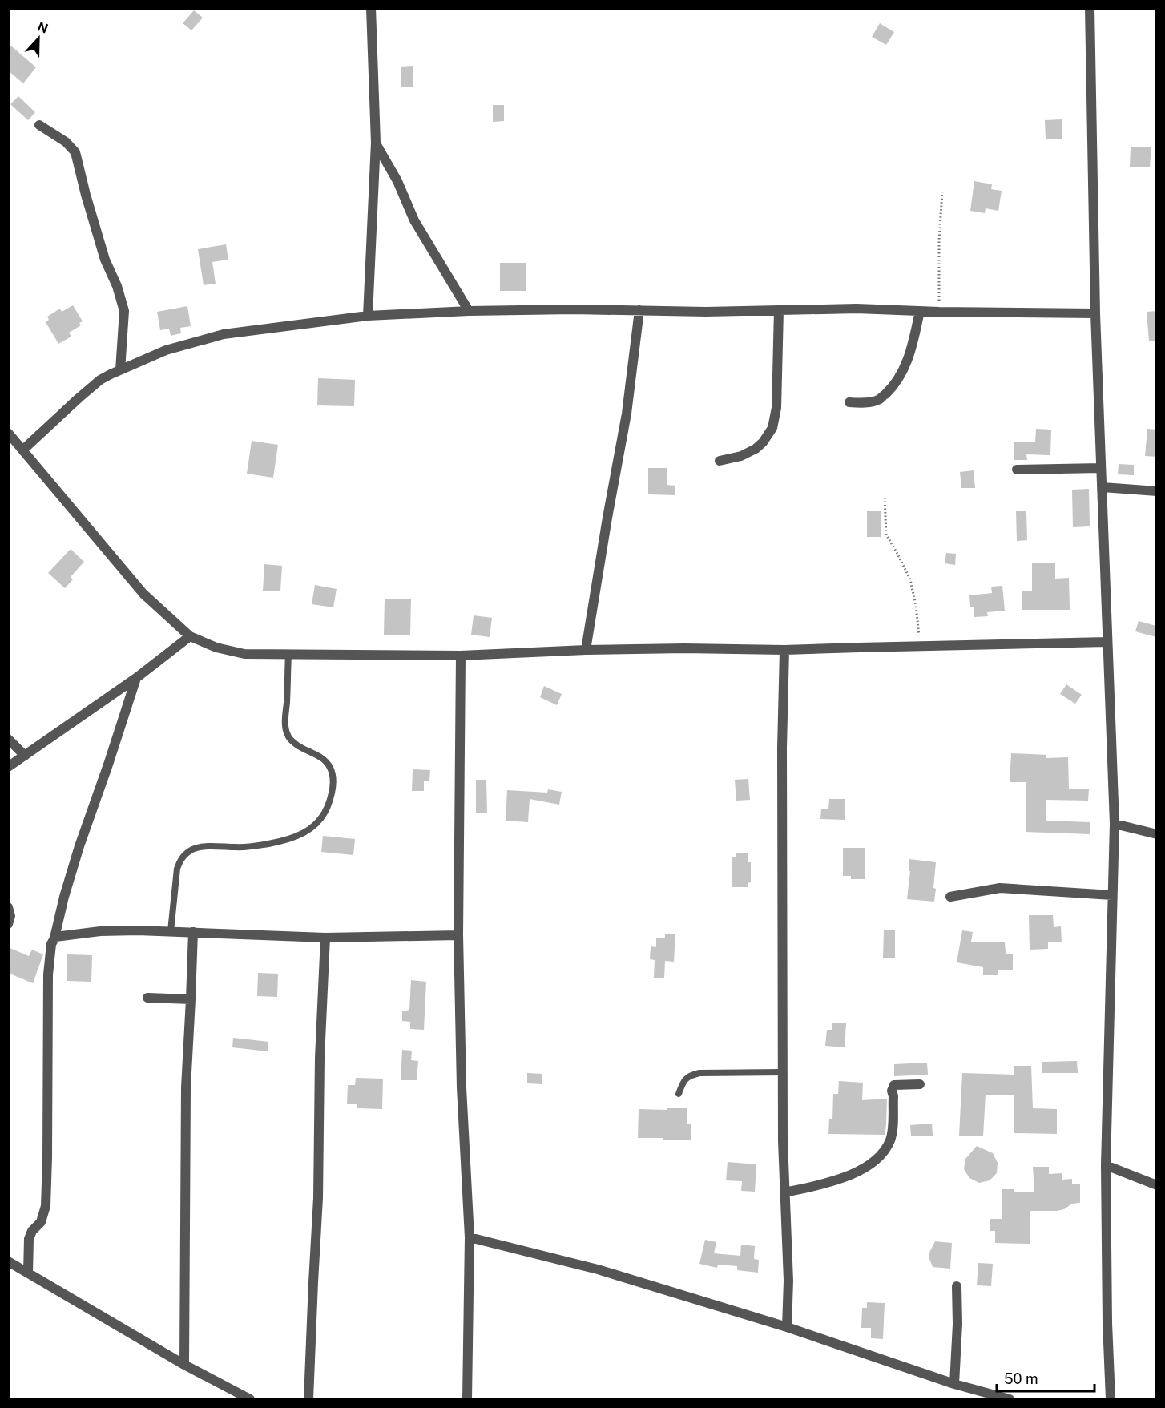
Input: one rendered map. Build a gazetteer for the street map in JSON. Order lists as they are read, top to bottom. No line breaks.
{"scale_bar":"50 m","north":"top"}
